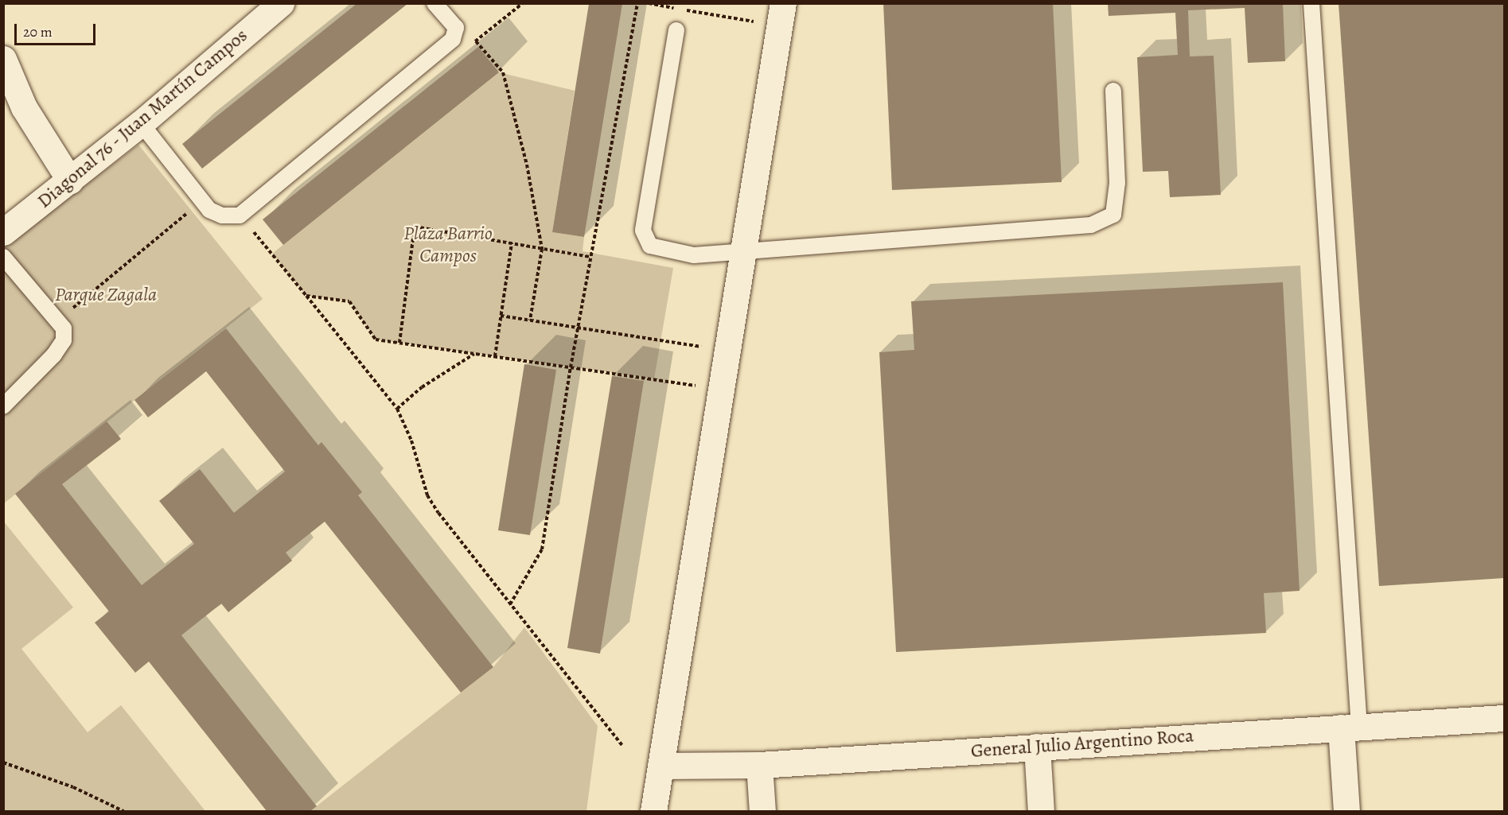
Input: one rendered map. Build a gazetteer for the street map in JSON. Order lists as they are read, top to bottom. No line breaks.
{"streets":{"street":["Diagonal 76 - Juan Martín Campos","General Julio Argentino Roca"]},"parks":["Plaza Barrio Campos","Parque Zagala"],"scale_bar":"20 m"}
